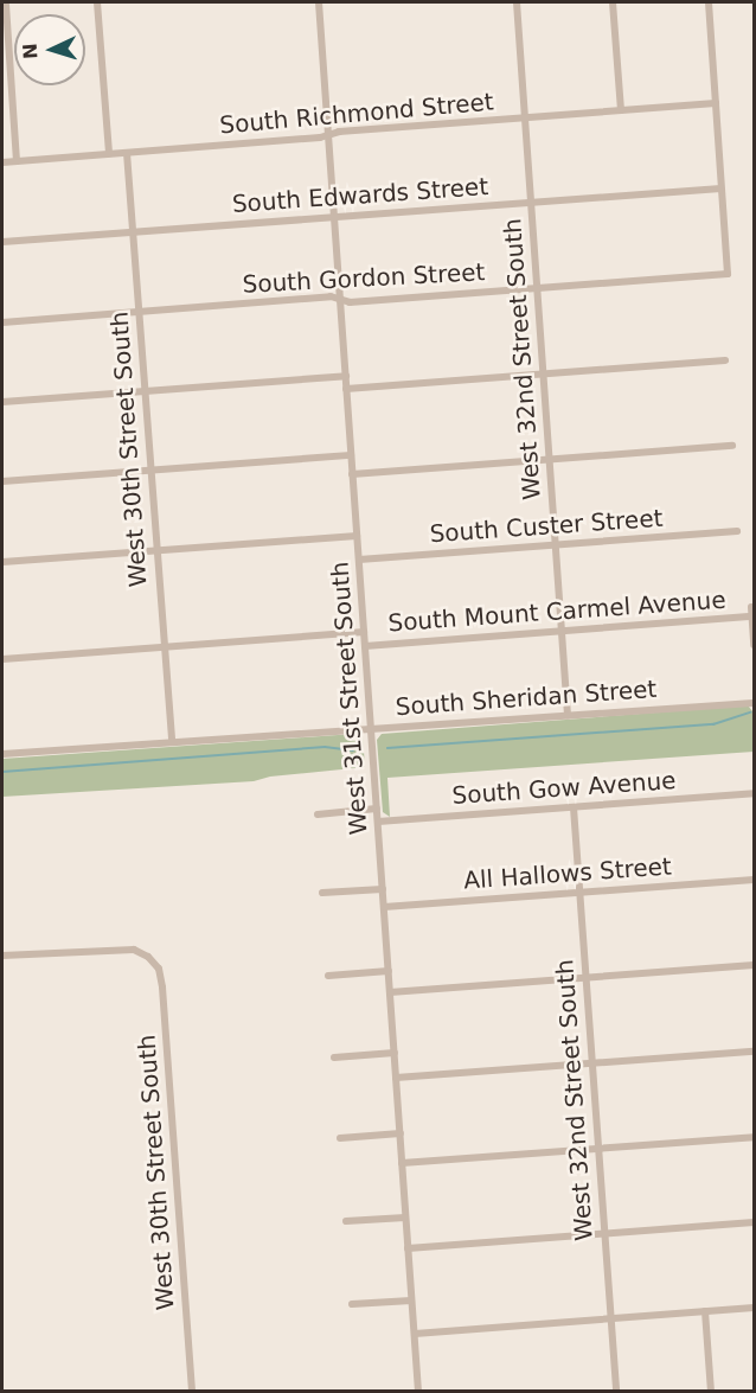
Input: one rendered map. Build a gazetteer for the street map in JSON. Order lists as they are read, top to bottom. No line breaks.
{"streets":{"street":["South Richmond Street","South Edwards Street","South Gordon Street","West 32nd Street South","West 30th Street South","South Custer Street","South Mount Carmel Avenue","West 31st Street South","South Sheridan Street","South Gow Avenue","All Hallows Street"]},"crossings":[["South Richmond Street","West 32nd Street South"],["South Richmond Street","West 30th Street South"],["South Richmond Street","West 31st Street South"],["South Edwards Street","South Gordon Street"],["South Edwards Street","West 32nd Street South"],["South Edwards Street","West 30th Street South"],["South Edwards Street","West 31st Street South"],["South Gordon Street","West 32nd Street South"],["South Gordon Street","West 30th Street South"],["South Gordon Street","West 31st Street South"],["West 32nd Street South","South Custer Street"],["West 32nd Street South","South Mount Carmel Avenue"],["West 32nd Street South","South Sheridan Street"],["West 32nd Street South","South Gow Avenue"],["West 32nd Street South","All Hallows Street"],["West 30th Street South","South Mount Carmel Avenue"],["West 30th Street South","South Sheridan Street"],["South Custer Street","West 31st Street South"],["South Mount Carmel Avenue","West 31st Street South"],["West 31st Street South","South Sheridan Street"],["West 31st Street South","South Gow Avenue"],["West 31st Street South","All Hallows Street"]],"north":"left"}
